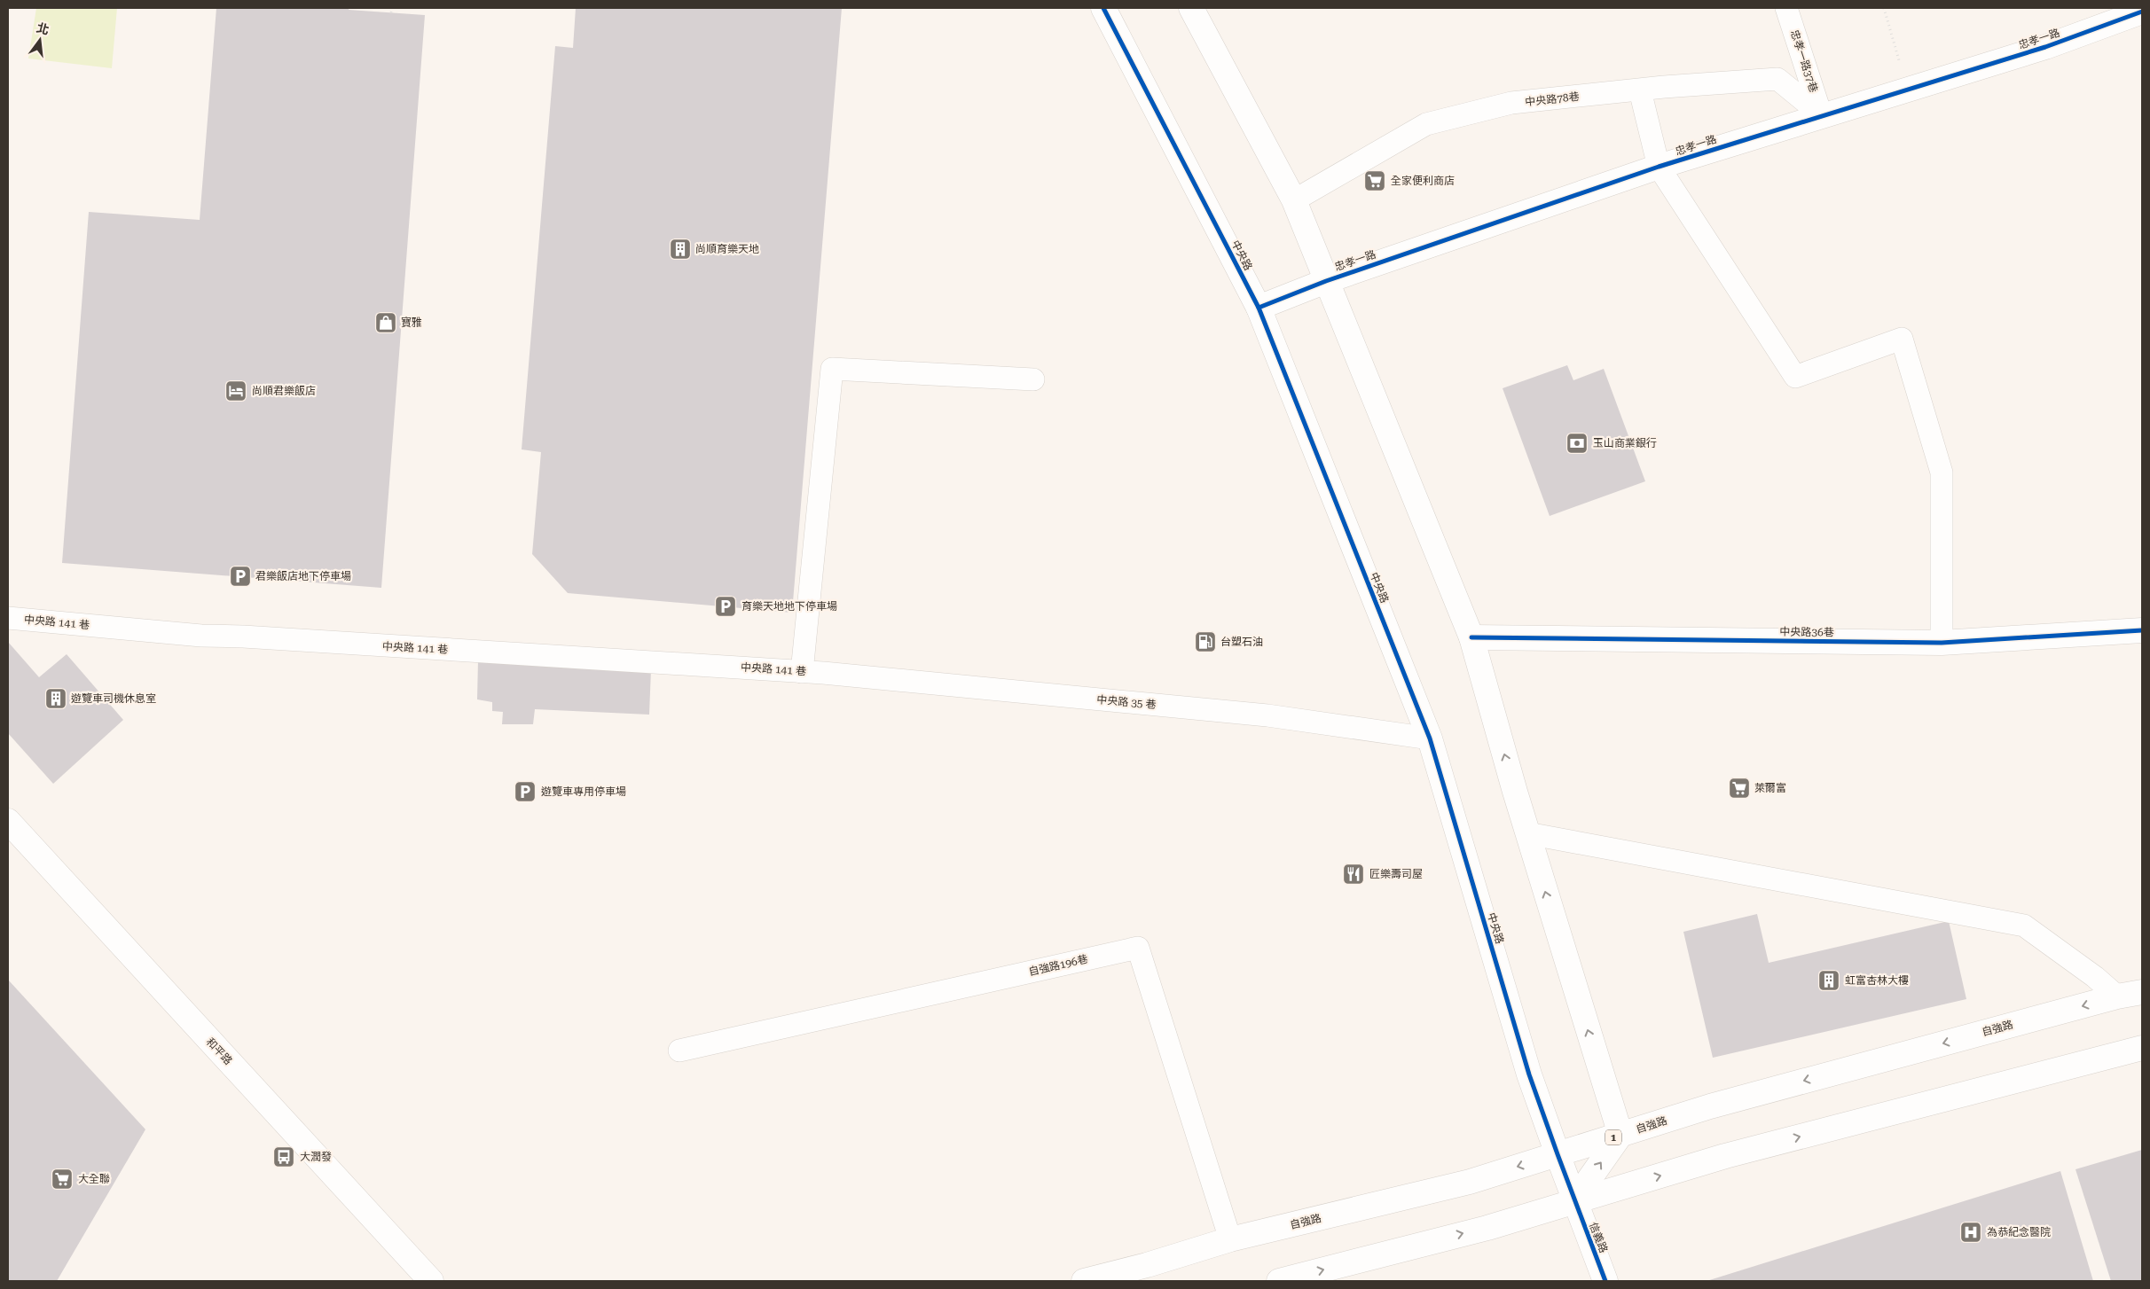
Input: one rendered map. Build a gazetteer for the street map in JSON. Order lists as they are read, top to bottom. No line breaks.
{"streets":{"street":["忠孝一路","中央路","中央路36巷","自強路","和平路","1","信義路"],"lane":["忠孝一路37巷","中央路78巷","中央路 141 巷","中央路 35 巷","自強路196巷"]},"crossings":[["忠孝一路","忠孝一路37巷"],["忠孝一路","中央路78巷"],["忠孝一路","中央路"],["忠孝一路37巷","中央路78巷"],["中央路","中央路 35 巷"],["中央路","自強路"],["中央路","信義路"],["中央路 141 巷","中央路 35 巷"],["自強路196巷","自強路"]],"places":{"supermarket":["全家便利商店","萊爾富","大全聯"],"building":["尚順育樂天地","遊覽車司機休息室","虹富杏林大樓"],"shop":["寶雅"],"hotel":["尚順君樂飯店"],"bank":["玉山商業銀行"],"parking":["君樂飯店地下停車場","育樂天地地下停車場","遊覽車專用停車場"],"fuel station":["台塑石油"],"restaurant":["匠樂壽司屋"],"bus stop":["大潤發"],"hospital":["為恭紀念醫院"]},"north":"top"}
